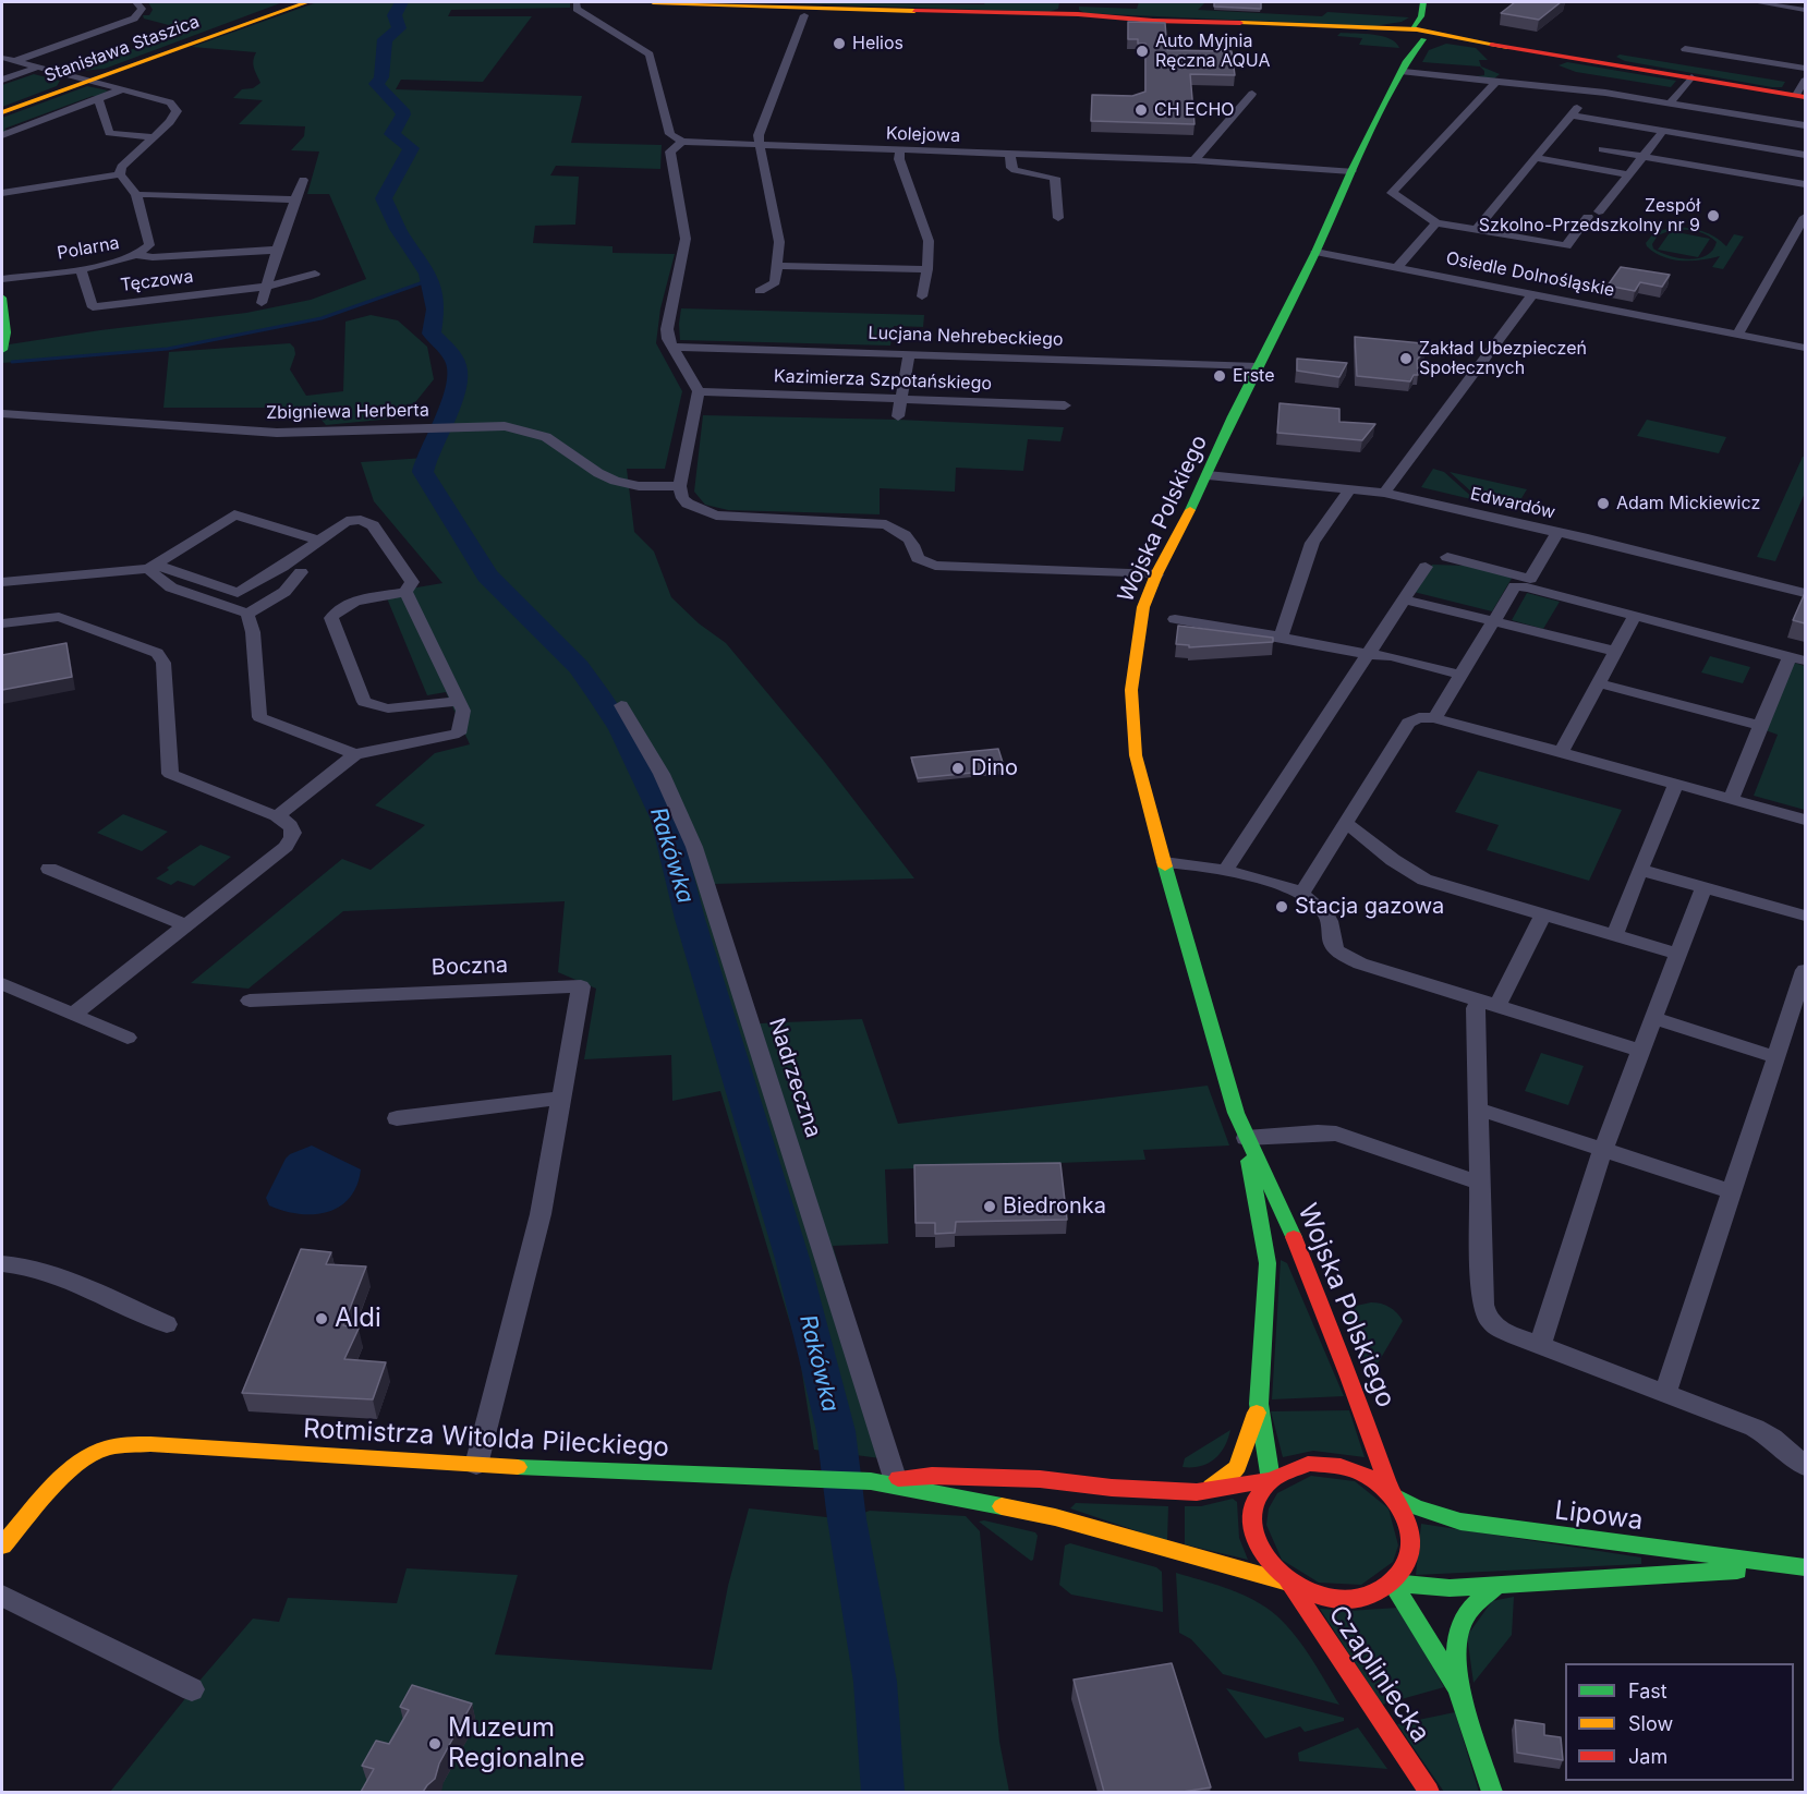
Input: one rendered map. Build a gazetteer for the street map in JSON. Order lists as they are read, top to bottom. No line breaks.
{"streets":{"street":["Stanisława Staszica","Kolejowa","Polarna","Osiedle Dolnośląskie","Tęczowa","Lucjana Nehrebeckiego","Kazimierza Szpotańskiego","Zbigniewa Herberta","Edwardów","Wojska Polskiego","Boczna","Nadrzeczna","Rotmistrza Witolda Pileckiego","Lipowa","Czapliniecka"]},"crossings":[["Kolejowa","Wojska Polskiego"],["Polarna","Tęczowa"],["Osiedle Dolnośląskie","Wojska Polskiego"],["Lucjana Nehrebeckiego","Wojska Polskiego"],["Edwardów","Wojska Polskiego"],["Wojska Polskiego","Rotmistrza Witolda Pileckiego"],["Wojska Polskiego","Lipowa"],["Wojska Polskiego","Czapliniecka"],["Boczna","Rotmistrza Witolda Pileckiego"],["Nadrzeczna","Rotmistrza Witolda Pileckiego"],["Rotmistrza Witolda Pileckiego","Lipowa"],["Rotmistrza Witolda Pileckiego","Czapliniecka"],["Lipowa","Czapliniecka"]],"water":["Rakówka"],"places":["Helios","Auto Myjnia Ręczna AQUA","CH ECHO","Zespół Szkolno-Przedszkolny nr 9","Zakład Ubezpieczeń Społecznych","Erste","Adam Mickiewicz","Dino","Stacja gazowa","Biedronka","Aldi","Muzeum Regionalne"],"legend":["Fast","Slow","Jam"]}
